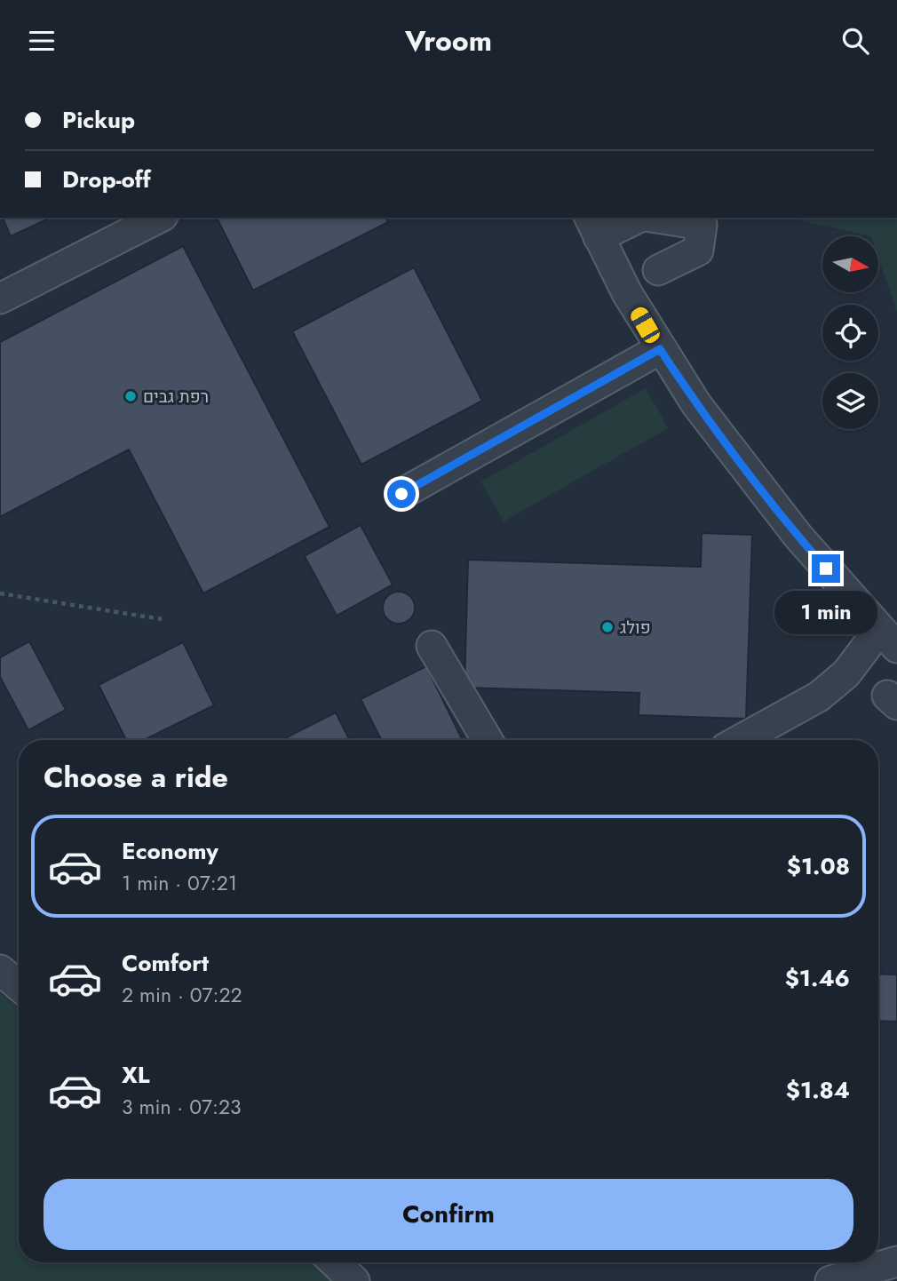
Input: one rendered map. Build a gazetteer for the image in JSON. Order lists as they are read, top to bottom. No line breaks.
{"places":["רפת גבים","פולג"],"north":"right","page":{"header":"Vroom","banner":["Pickup","Drop-off"],"bubble":"1 min","heading":"Choose a ride","list":[{"name":"Economy","note":"1 min · 07:21","value":"$1.08"},{"name":"Comfort","note":"2 min · 07:22","value":"$1.46"},{"name":"XL","note":"3 min · 07:23","value":"$1.84"}],"buttons":"Confirm"}}
